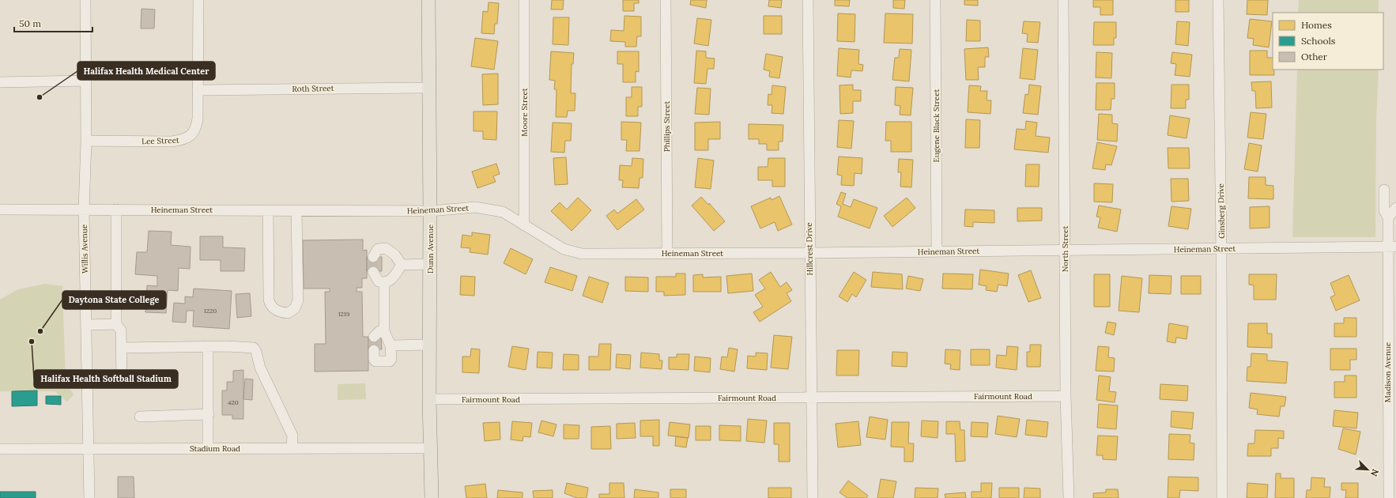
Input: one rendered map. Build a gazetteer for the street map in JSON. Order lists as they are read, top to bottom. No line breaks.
{"streets":{"main road":["Dunn Avenue"],"street":["Roth Street","Moore Street","Eugene Black Street","Phillips Street","Lee Street","Heineman Street","Ginsberg Drive","Willis Avenue","Hillcrest Drive","North Street","Madison Avenue","Fairmount Road","Stadium Road"]},"crossings":[["Roth Street","Lee Street"],["Roth Street","Dunn Avenue"],["Moore Street","Heineman Street"],["Eugene Black Street","Heineman Street"],["Phillips Street","Heineman Street"],["Lee Street","Willis Avenue"],["Heineman Street","Ginsberg Drive"],["Heineman Street","Willis Avenue"],["Heineman Street","Dunn Avenue"],["Heineman Street","Hillcrest Drive"],["Heineman Street","North Street"],["Heineman Street","Madison Avenue"],["Willis Avenue","Stadium Road"],["Dunn Avenue","Fairmount Road"],["Dunn Avenue","Stadium Road"],["Hillcrest Drive","Fairmount Road"],["North Street","Fairmount Road"]],"places":["Halifax Health Medical Center","Daytona State College","Halifax Health Softball Stadium"],"house_numbers":["1220","1219","420"],"legend":["Homes","Schools","Other"],"scale_bar":"50 m","north":"bottom right"}
